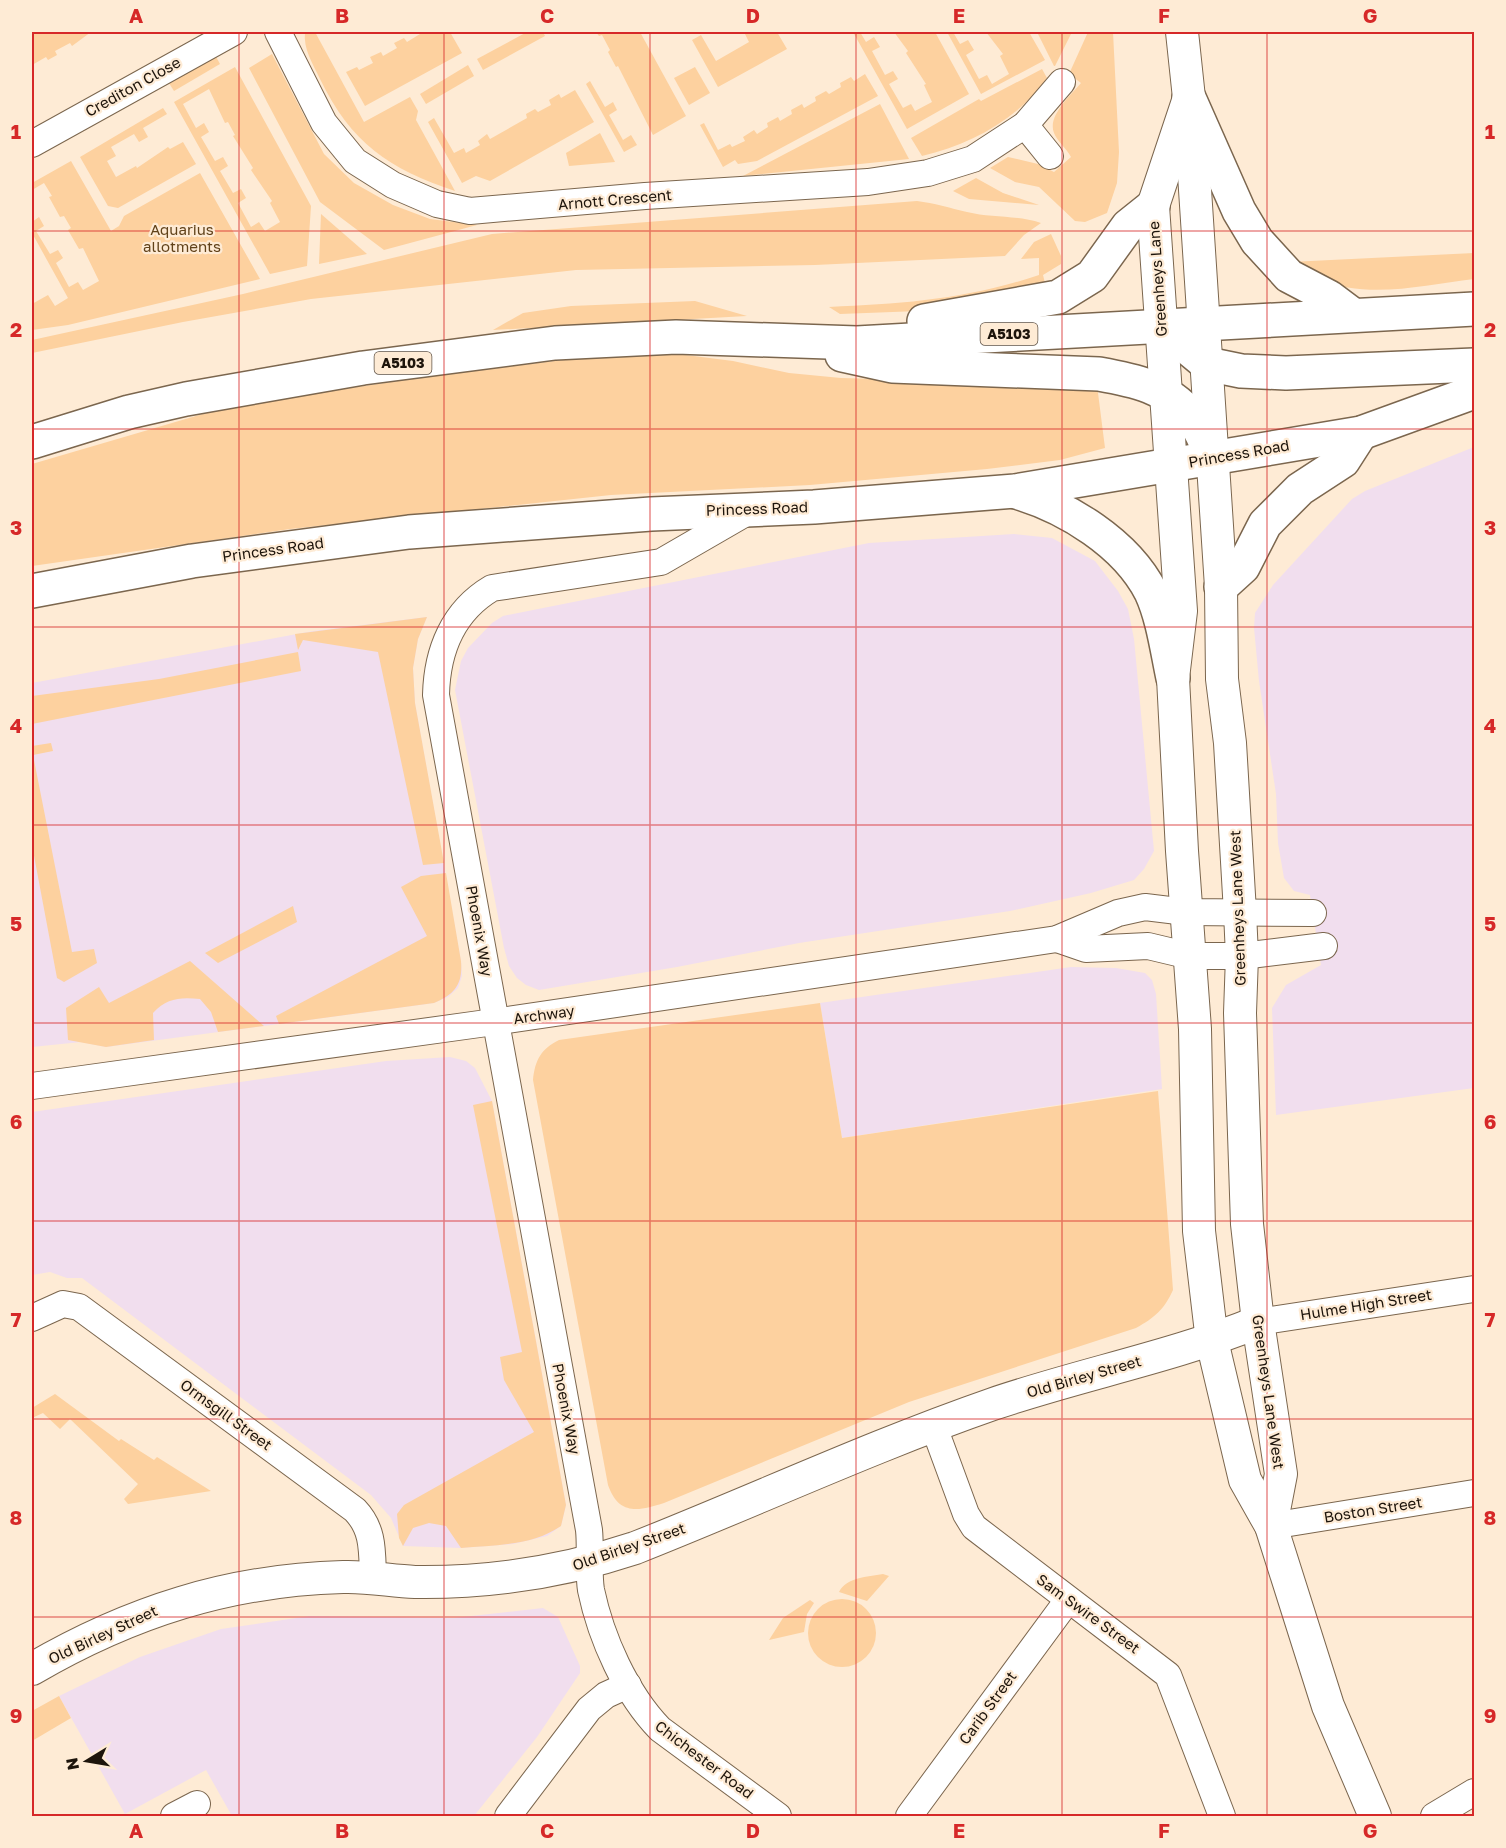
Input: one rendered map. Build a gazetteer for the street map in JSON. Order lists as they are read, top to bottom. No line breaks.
{"streets":{"highway":["A5103","Princess Road"],"street":["Crediton Close","Arnott Crescent","Greenheys Lane","Greenheys Lane West","Phoenix Way","Archway","Hulme High Street","Old Birley Street","Ormsgill Street","Boston Street","Sam Swire Street","Carib Street","Chichester Road"]},"crossings":[["Greenheys Lane","A5103"],["Greenheys Lane","Princess Road"],["Greenheys Lane","Greenheys Lane West"],["A5103","Greenheys Lane West"],["Princess Road","Greenheys Lane West"],["Princess Road","Phoenix Way"],["Greenheys Lane West","Archway"],["Greenheys Lane West","Hulme High Street"],["Greenheys Lane West","Old Birley Street"],["Greenheys Lane West","Boston Street"],["Phoenix Way","Archway"],["Phoenix Way","Old Birley Street"],["Phoenix Way","Chichester Road"],["Hulme High Street","Old Birley Street"],["Old Birley Street","Ormsgill Street"],["Old Birley Street","Sam Swire Street"],["Old Birley Street","Chichester Road"],["Sam Swire Street","Carib Street"]],"parks":["Aquarius allotments"],"north":"left","grid":{"columns":["A","B","C","D","E","F","G"],"rows":["1","2","3","4","5","6","7","8","9"]}}
